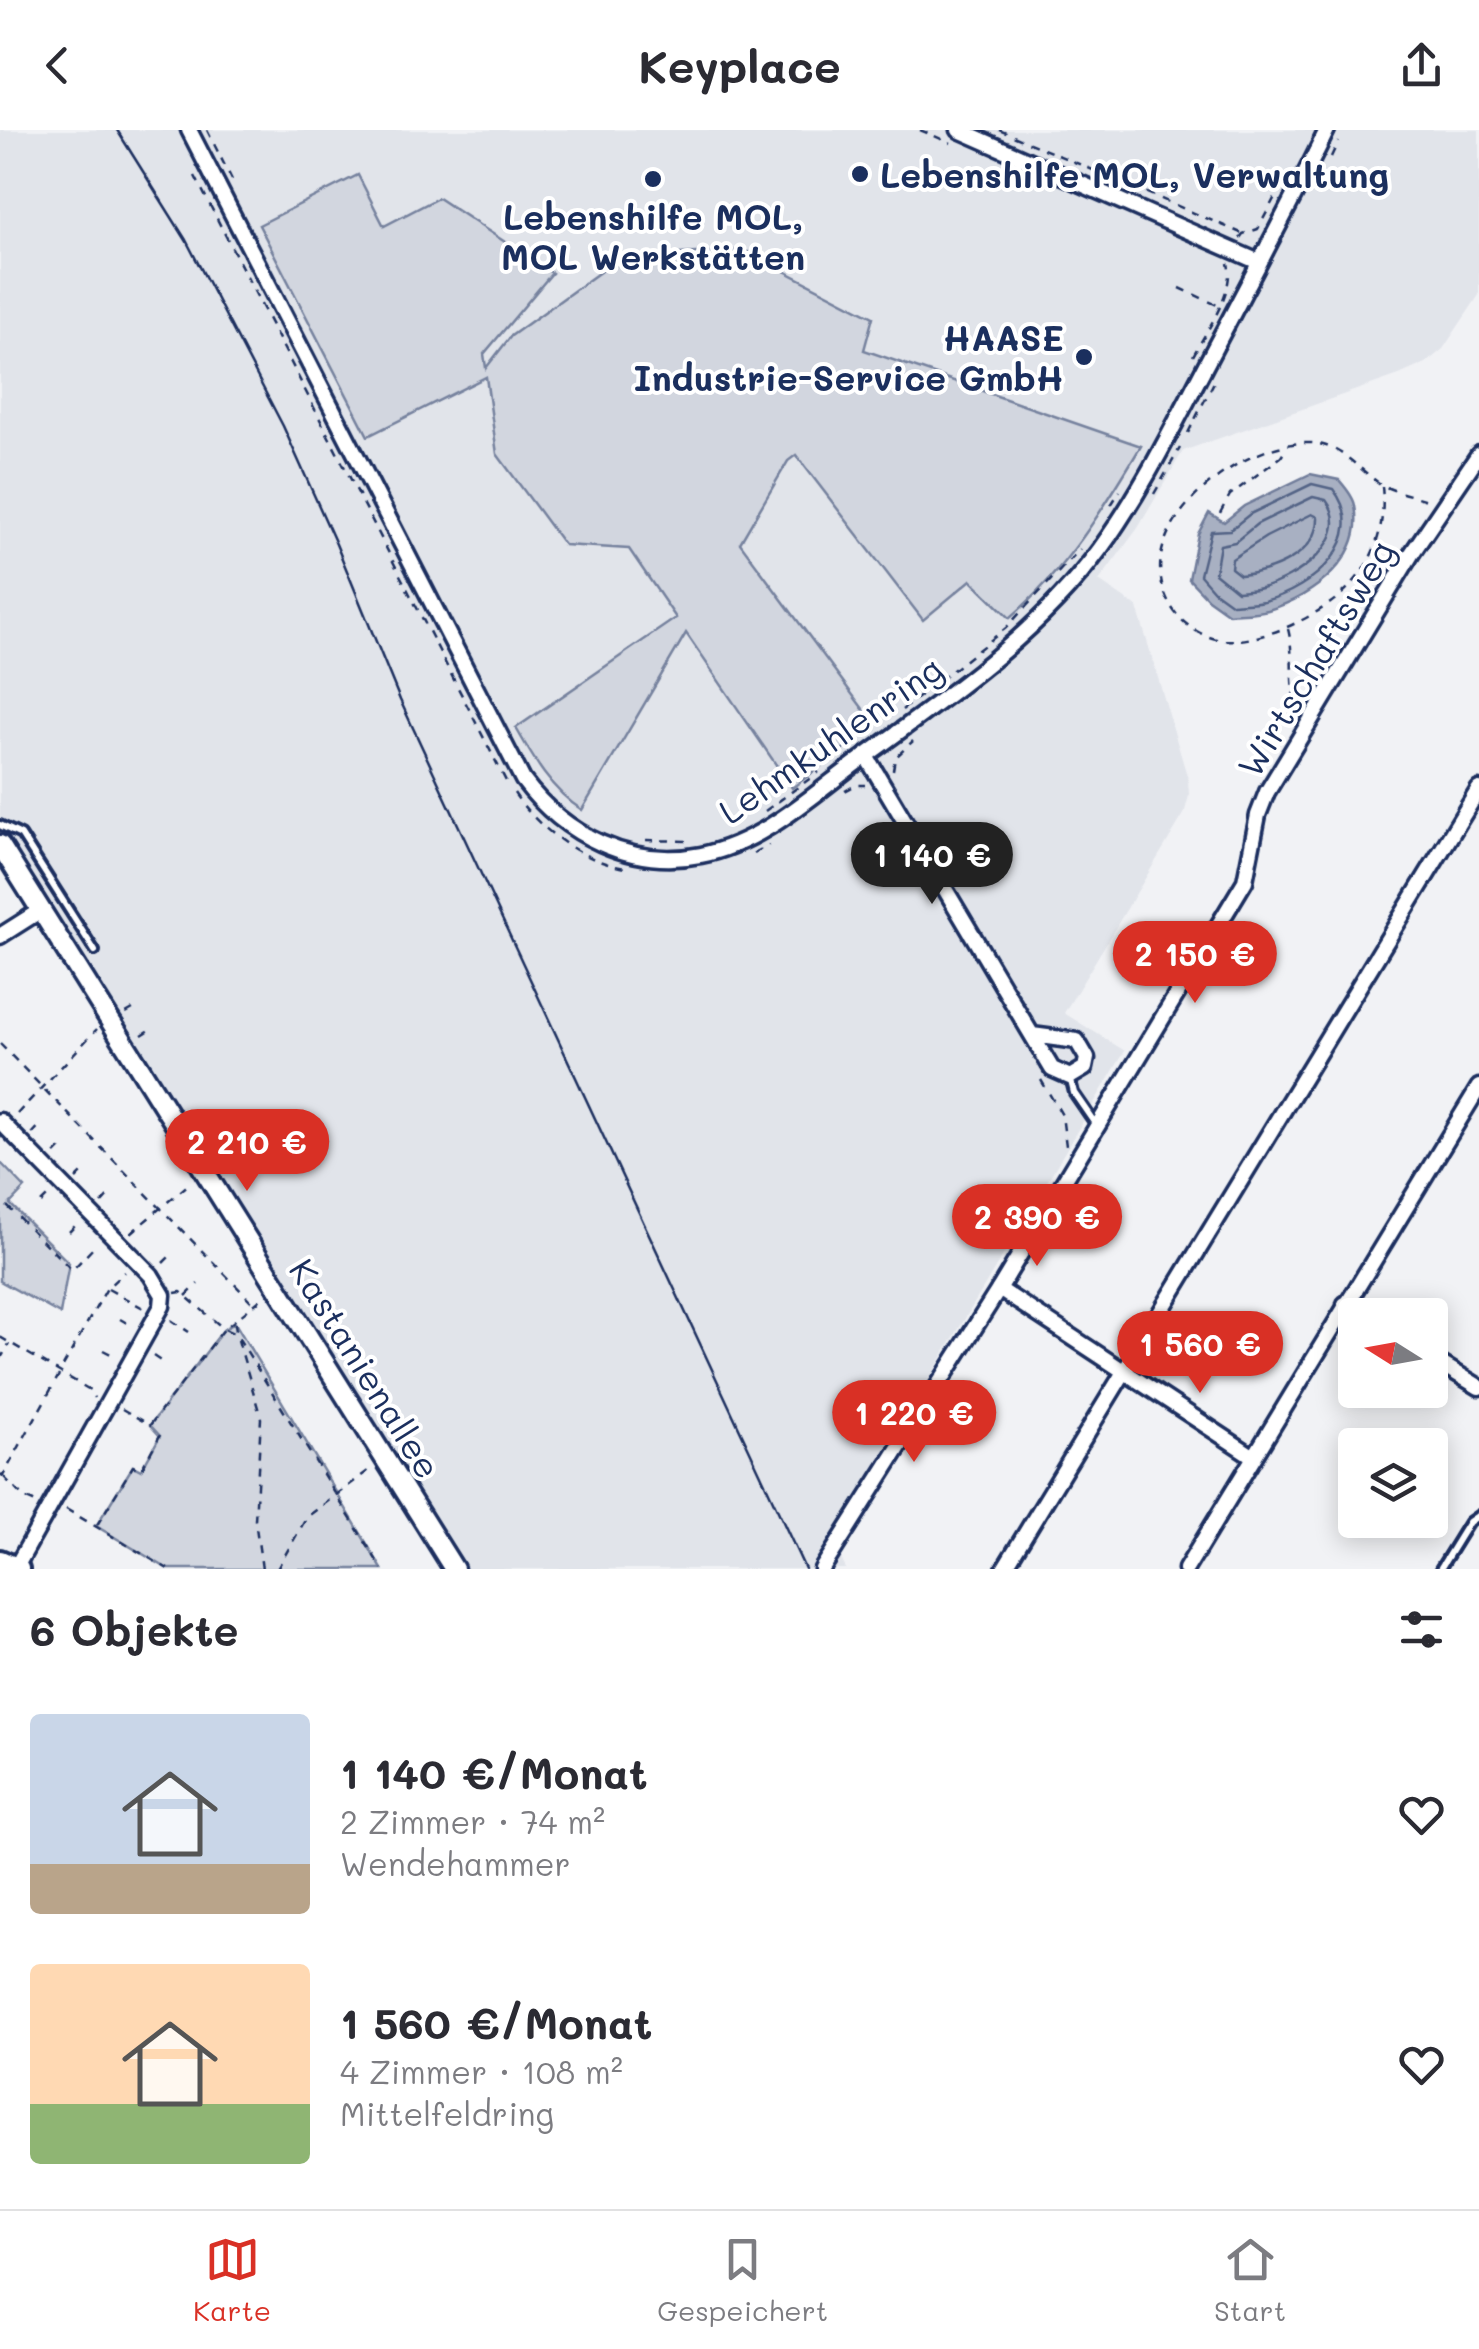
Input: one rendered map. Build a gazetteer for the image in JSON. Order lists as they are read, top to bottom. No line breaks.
{"streets":{"street":["Wirtschaftsweg","Lehmkuhlenring","Kastanienallee"]},"places":["Lebenshilfe MOL, Verwaltung","Lebenshilfe MOL, MOL Werkstätten","HAASE Industrie-Service GmbH"],"north":"left","page":{"header":"Keyplace","price":["1 140 €","2 150 €","2 210 €","2 390 €","1 560 €","1 220 €"],"heading":"6 Objekte","list":[{"name":"1 140 €/Monat","note":"2 Zimmer · 74 m² · Wendehammer"},{"name":"1 560 €/Monat","note":"4 Zimmer · 108 m² · Mittelfeldring"}],"tabs":["Karte","Gespeichert","Start"]}}
